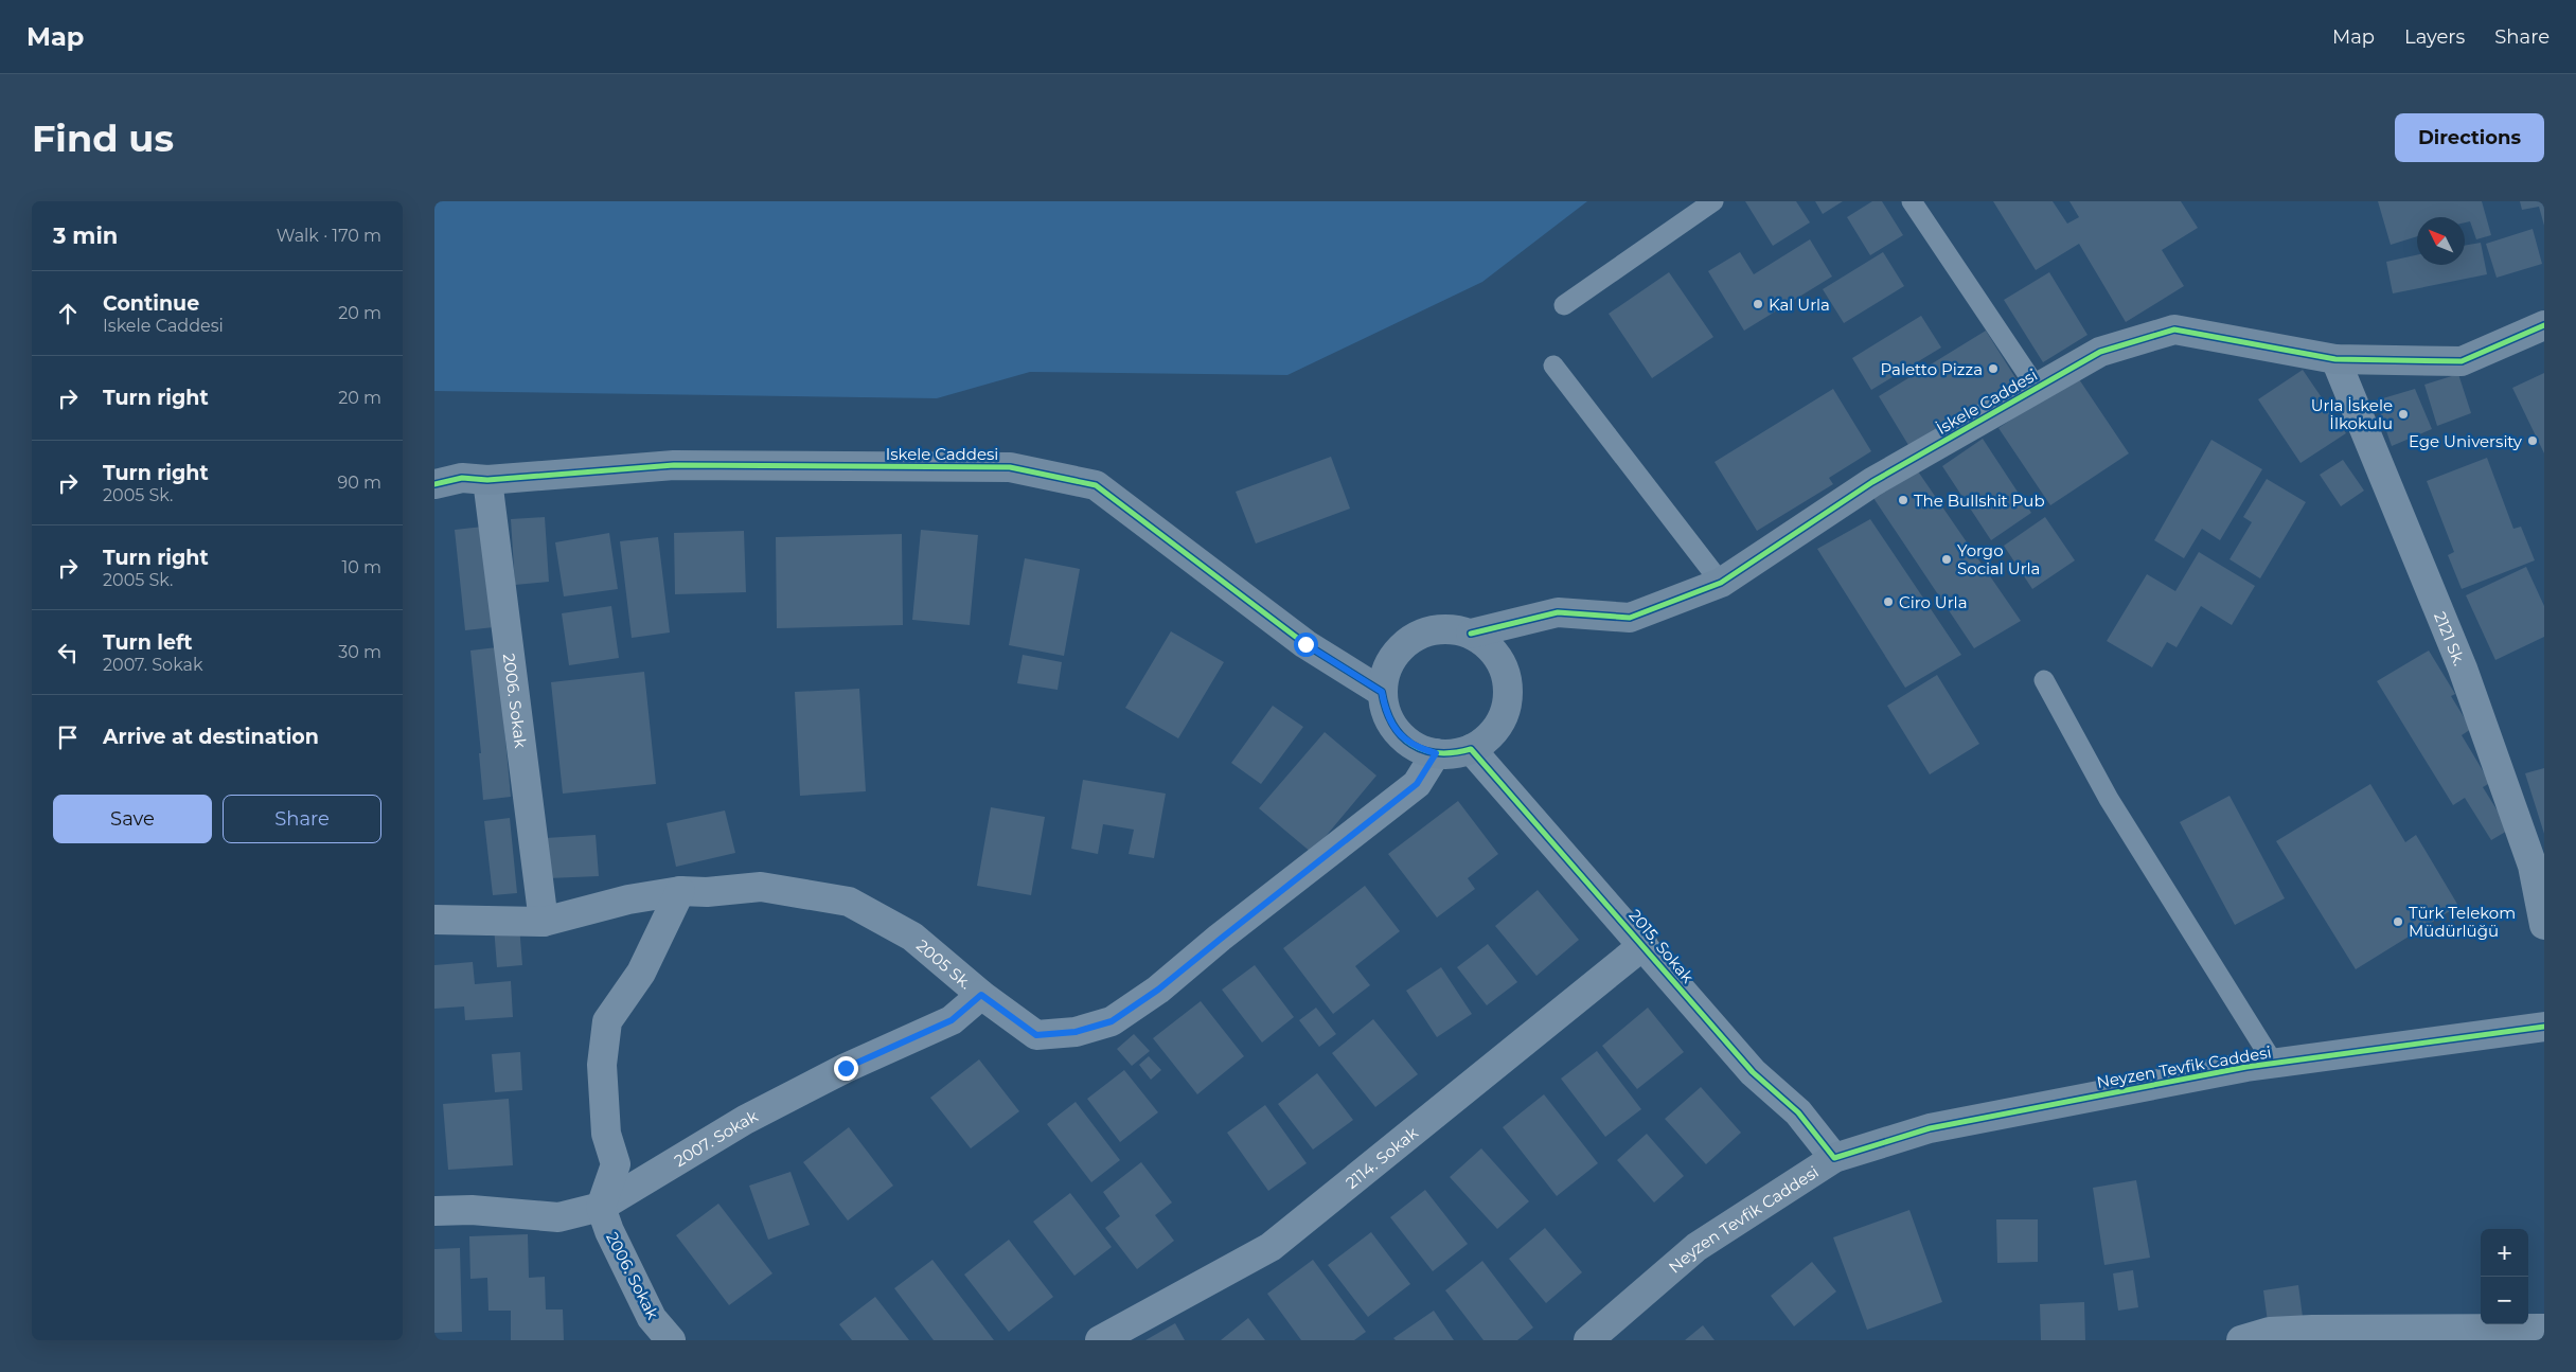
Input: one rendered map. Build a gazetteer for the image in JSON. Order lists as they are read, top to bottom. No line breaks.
{"streets":{"street":["İskele Caddesi","Iskele Caddesi","2121 Sk.","2006. Sokak","2015. Sokak","2005 Sk.","Neyzen Tevfik Caddesi","2007. Sokak","2114. Sokak"]},"crossings":[["İskele Caddesi","Iskele Caddesi"],["İskele Caddesi","2121 Sk."],["İskele Caddesi","2015. Sokak"],["İskele Caddesi","2005 Sk."],["Iskele Caddesi","2006. Sokak"],["Iskele Caddesi","2015. Sokak"],["Iskele Caddesi","2005 Sk."],["2006. Sokak","2005 Sk."],["2006. Sokak","2007. Sokak"],["2015. Sokak","2005 Sk."],["2015. Sokak","Neyzen Tevfik Caddesi"],["2015. Sokak","2114. Sokak"],["2005 Sk.","2007. Sokak"]],"places":["Kal Urla","Paletto Pizza","Urla İskele İlkokulu","Ege University","The Bullshit Pub","Yorgo Social Urla","Ciro Urla","Türk Telekom Müdürlüğü"],"north":"top left","page":{"header":"Map","nav":["Map","Layers","Share"],"buttons":["Directions",["Save","Share"]],"title":"Find us","heading":["3 min","Walk · 170 m"],"list":[["Continue","Iskele Caddesi","20 m"],["Turn right","20 m"],["Turn right","2005 Sk.","90 m"],["Turn right","2005 Sk.","10 m"],["Turn left","2007. Sokak","30 m"],"Arrive at destination"],"map_buttons":["+","−"]}}
